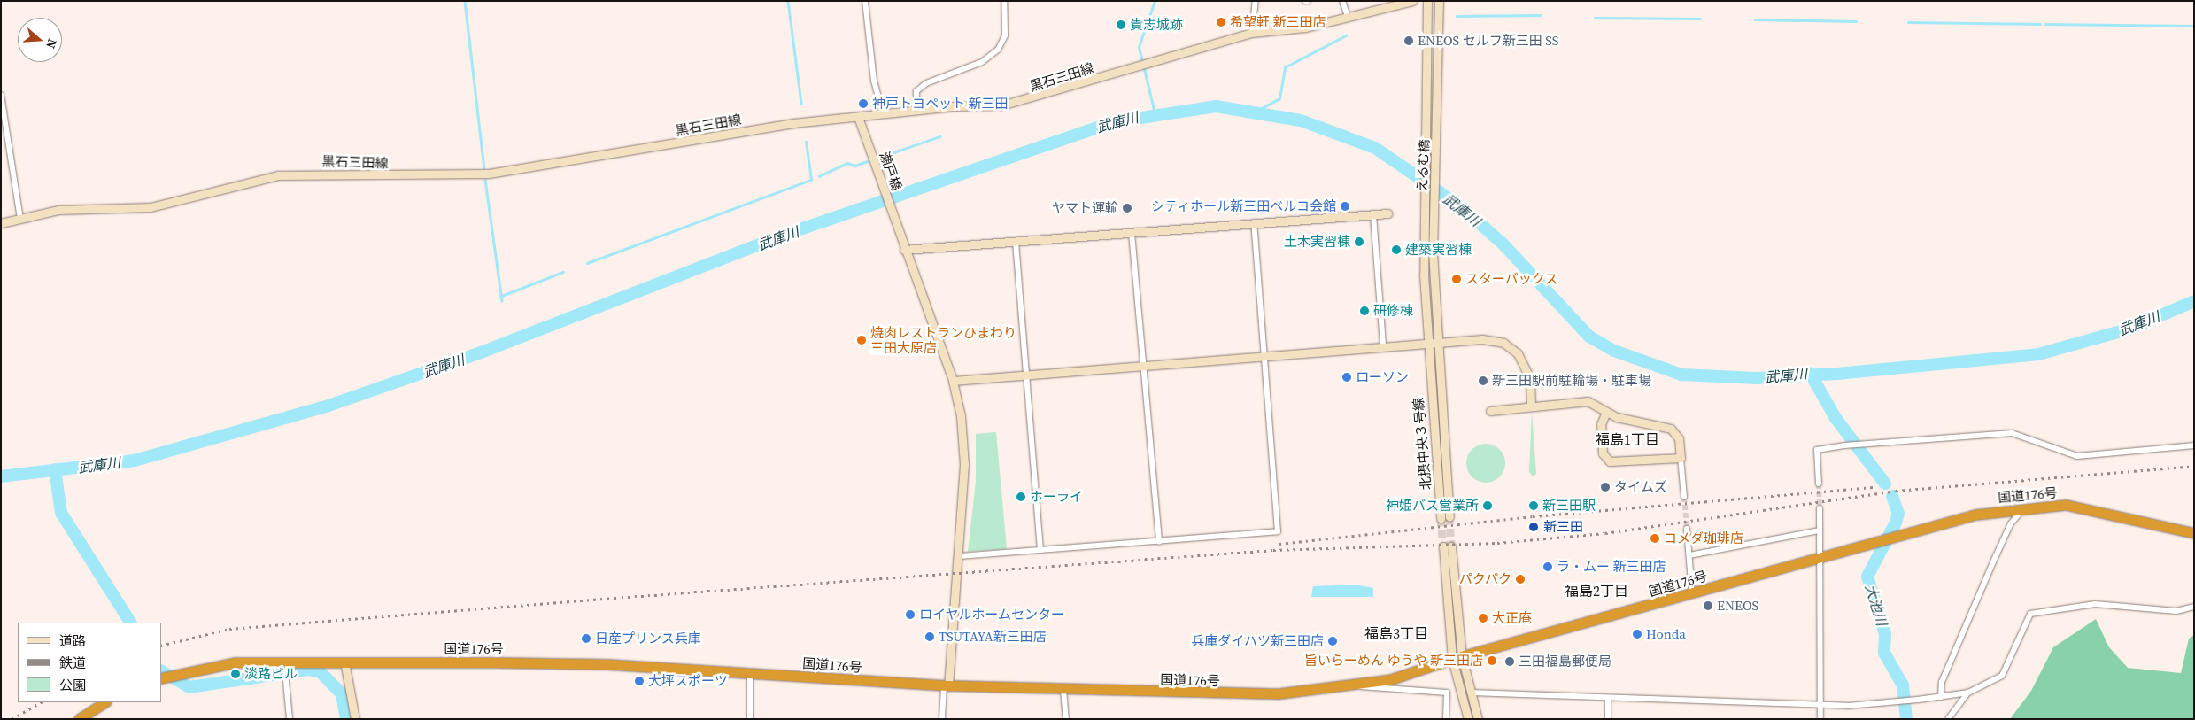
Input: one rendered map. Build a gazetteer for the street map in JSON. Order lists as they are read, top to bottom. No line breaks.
{"streets":{"highway":["国道176号"],"street":["黒石三田線","えるむ橋","瀬戸橋","北摂中央３号線"]},"crossings":[["黒石三田線","瀬戸橋"],["えるむ橋","北摂中央３号線"],["瀬戸橋","国道176号"]],"districts":["福島1丁目","福島2丁目","福島3丁目"],"water":["武庫川","大池川"],"places":["希望軒 新三田店","貴志城跡","ENEOS セルフ新三田 SS","神戸トヨペット 新三田","シティホール新三田ベルコ会館","ヤマト運輸","土木実習棟","建築実習棟","スターバックス","研修棟","焼肉レストランひまわり 三田大原店","ローソン","新三田駅前駐輪場・駐車場","タイムズ","ホーライ","神姫バス営業所","新三田駅","新三田","コメダ珈琲店","ラ・ムー 新三田店","パクパク","ENEOS","ロイヤルホームセンター","大正庵","Honda","TSUTAYA新三田店","日産プリンス兵庫","兵庫ダイハツ新三田店","旨いらーめん ゆうや 新三田店","三田福島郵便局","淡路ビル","大坪スポーツ"],"legend":["道路","鉄道","公園"],"north":"right"}
